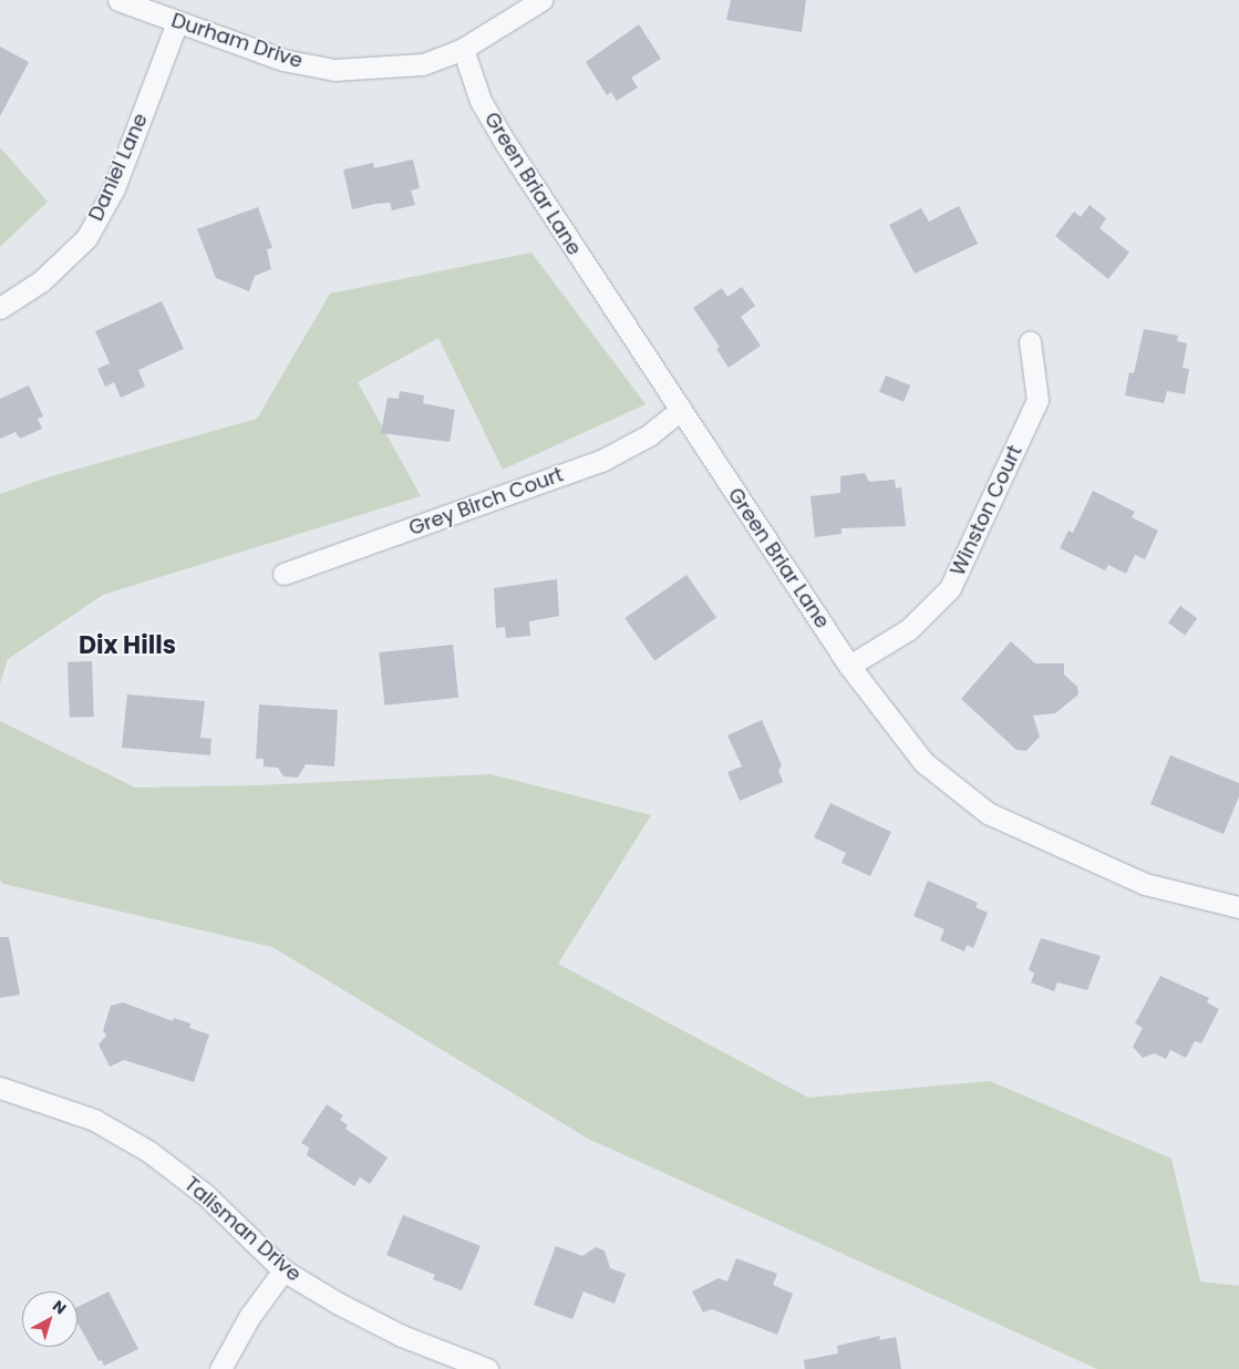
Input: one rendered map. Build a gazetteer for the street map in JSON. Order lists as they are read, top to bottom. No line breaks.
{"streets":{"street":["Durham Drive","Daniel Lane","Green Briar Lane","Grey Birch Court","Winston Court","Talisman Drive"]},"crossings":[["Durham Drive","Daniel Lane"],["Durham Drive","Green Briar Lane"],["Green Briar Lane","Grey Birch Court"],["Green Briar Lane","Winston Court"]],"districts":["Dix Hills"],"north":"top right"}
